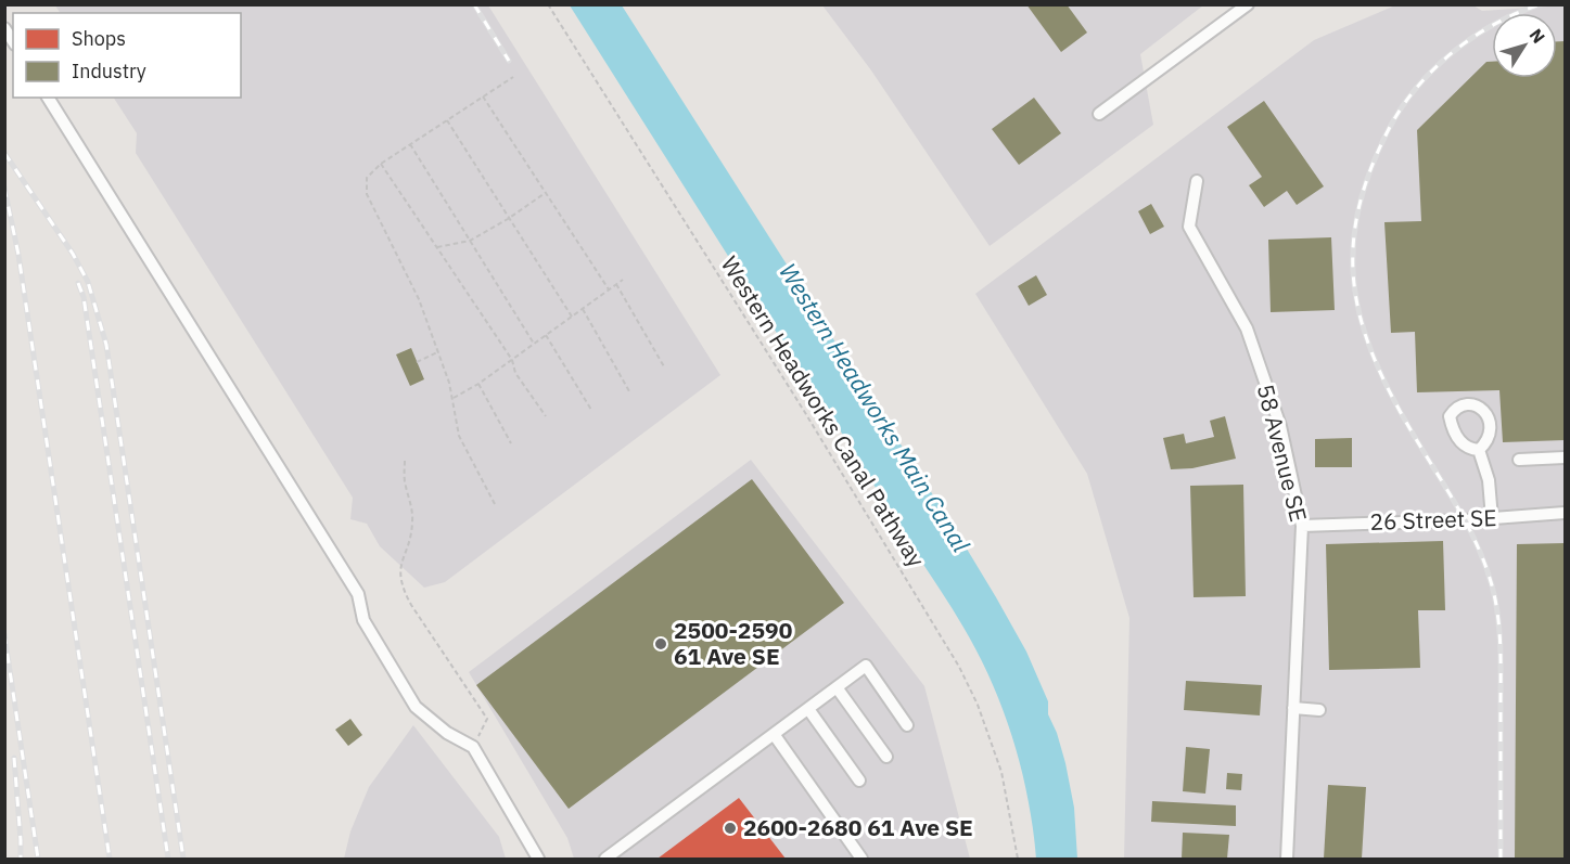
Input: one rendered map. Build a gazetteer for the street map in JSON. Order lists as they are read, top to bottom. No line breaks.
{"streets":{"street":["58 Avenue SE","26 Street SE"],"path":["Western Headworks Canal Pathway"]},"crossings":[["58 Avenue SE","26 Street SE"]],"water":["Western Headworks Main Canal"],"places":["2500-2590 61 Ave SE","2600-2680 61 Ave SE"],"legend":["Shops","Industry"],"north":"top right"}
